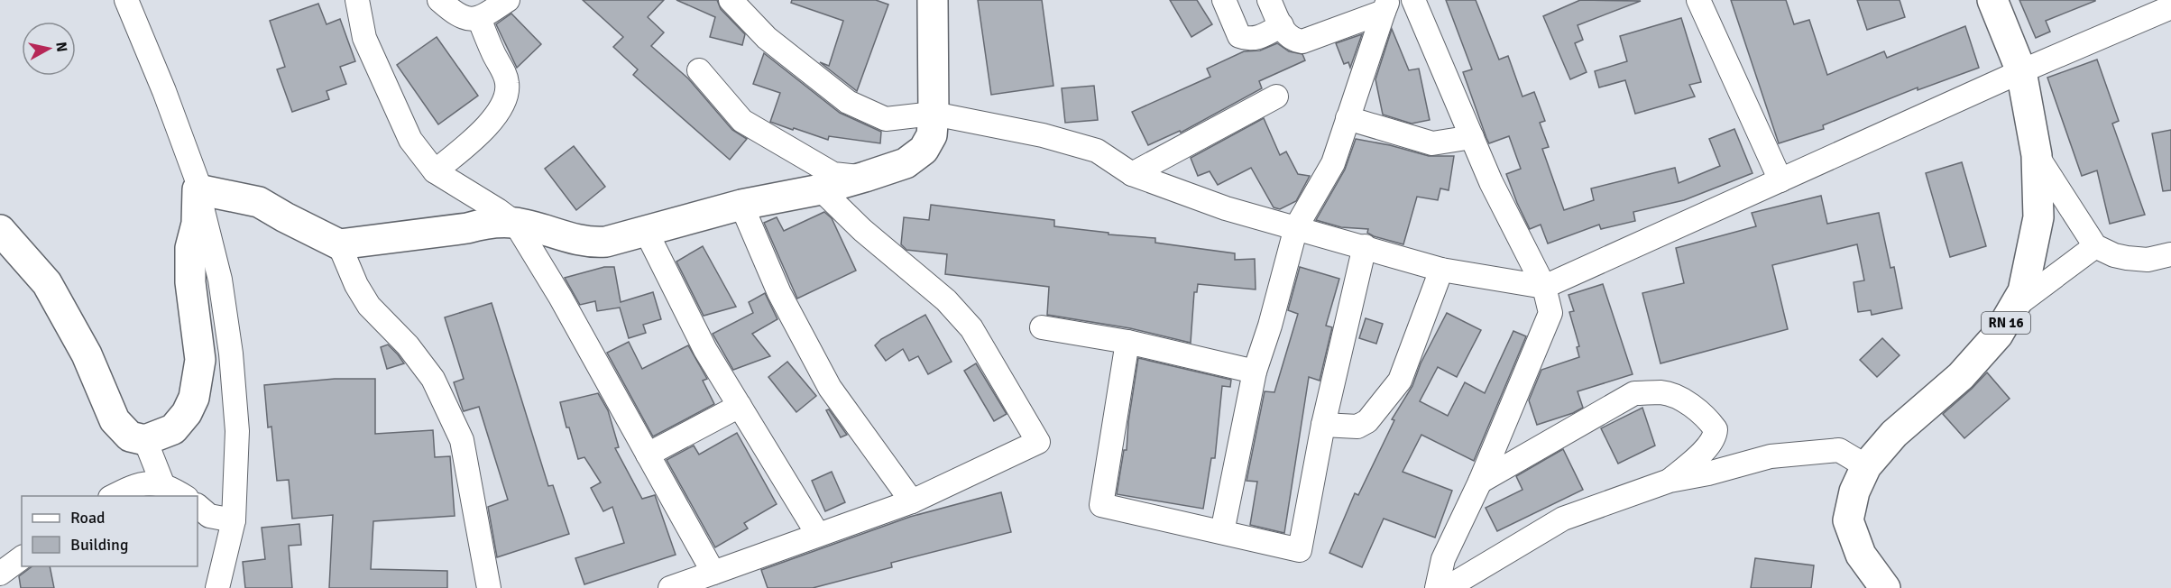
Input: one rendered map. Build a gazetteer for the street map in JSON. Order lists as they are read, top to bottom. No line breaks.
{"streets":{"main road":["RN 16"]},"legend":["Road","Building"],"north":"right"}
